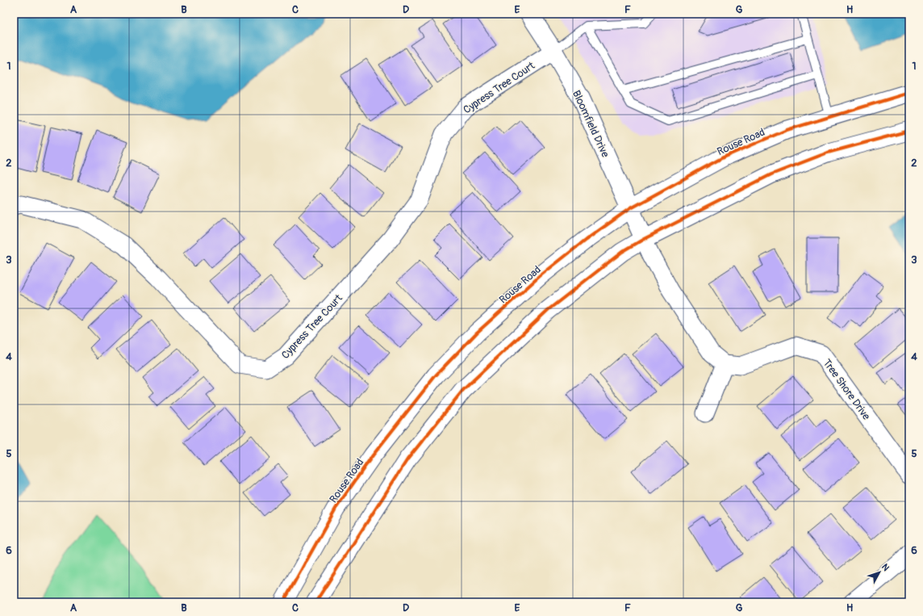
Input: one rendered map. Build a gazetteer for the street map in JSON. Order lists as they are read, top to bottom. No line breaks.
{"streets":{"street":["Cypress Tree Court","Bloomfield Drive","Rouse Road","Tree Shore Drive"]},"crossings":[["Cypress Tree Court","Bloomfield Drive"],["Bloomfield Drive","Rouse Road"]],"north":"top right","grid":{"columns":["A","B","C","D","E","F","G","H"],"rows":["1","2","3","4","5","6"]}}
